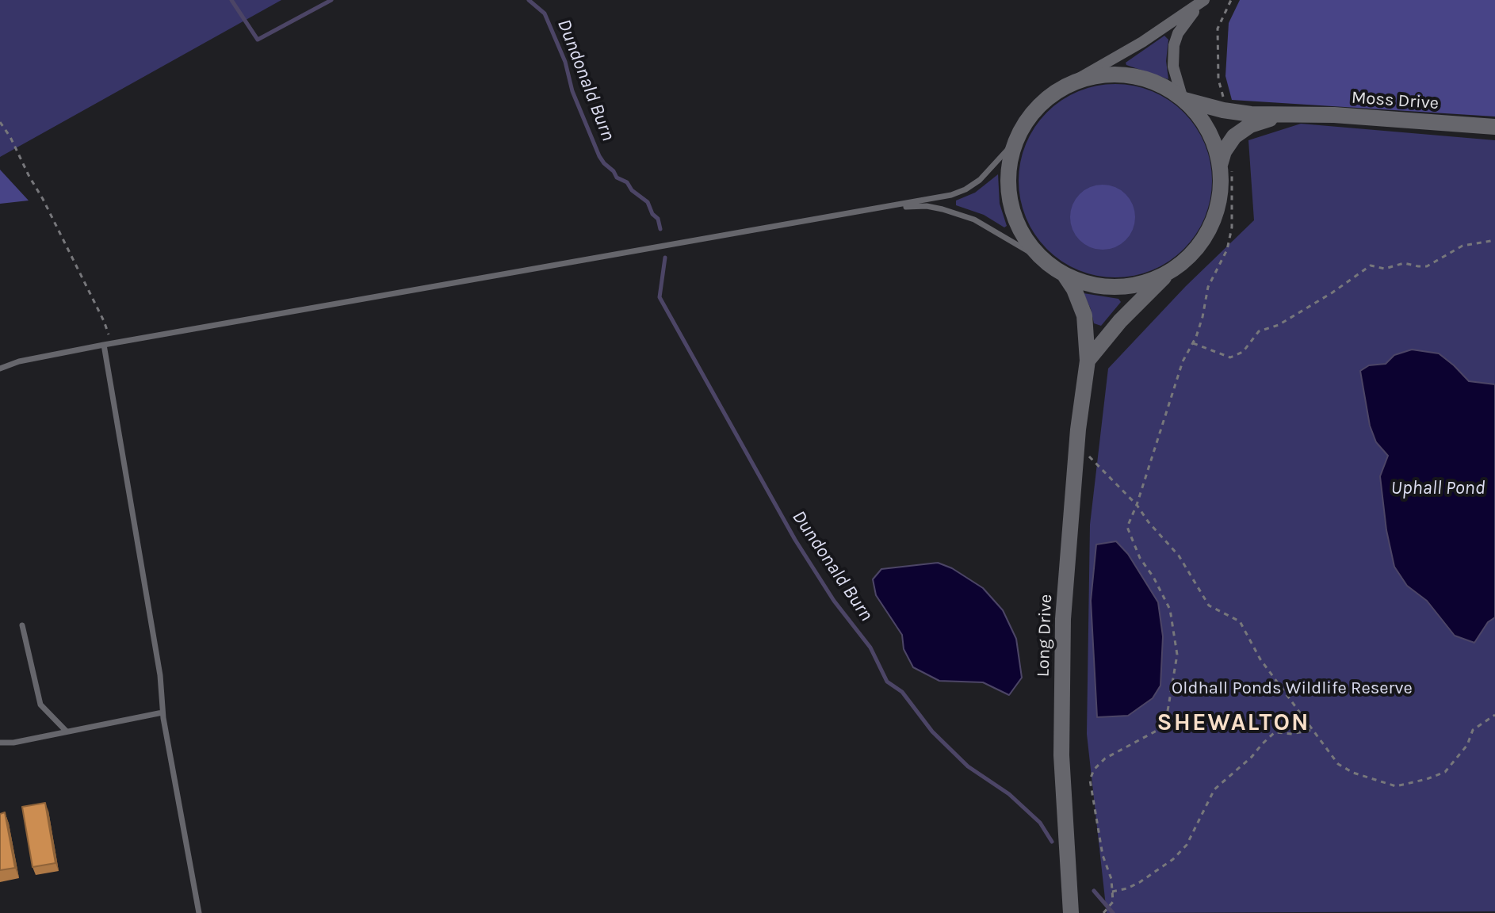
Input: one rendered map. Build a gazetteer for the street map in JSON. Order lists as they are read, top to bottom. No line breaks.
{"streets":{"main road":["Moss Drive","Long Drive"]},"crossings":[["Moss Drive","Long Drive"]],"districts":["SHEWALTON"],"water":["Dundonald Burn","Uphall Pond"],"parks":["Oldhall Ponds Wildlife Reserve"]}
